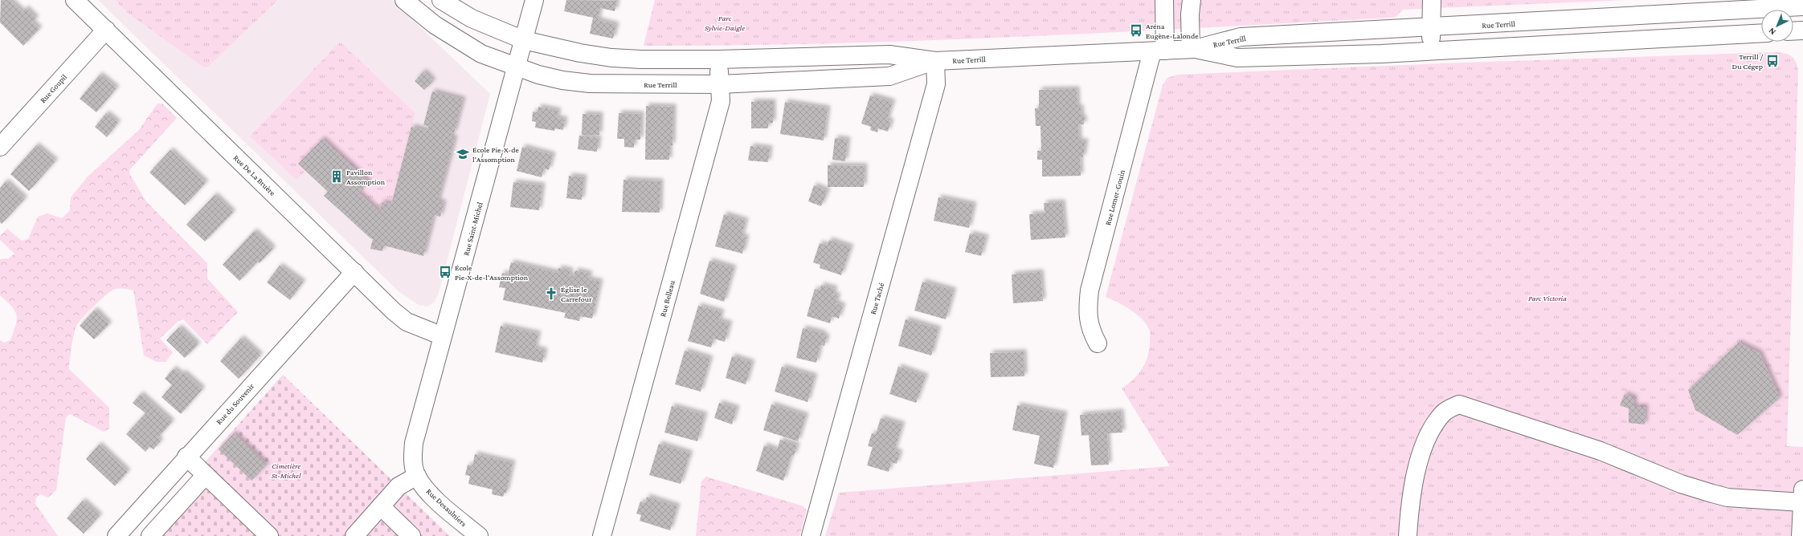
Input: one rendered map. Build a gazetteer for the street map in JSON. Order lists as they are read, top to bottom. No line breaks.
{"streets":{"street":["Rue Terrill","Rue Goupil","Rue De La Bruère","Rue Lomer-Gouin","Rue Saint-Michel","Rue Belleau","Rue Taché","Rue du Souvenir","Rue Desaulniers"]},"crossings":[["Rue Terrill","Rue Lomer-Gouin"],["Rue Terrill","Rue Saint-Michel"],["Rue Terrill","Rue Belleau"],["Rue Terrill","Rue Taché"],["Rue Goupil","Rue De La Bruère"],["Rue De La Bruère","Rue Saint-Michel"],["Rue De La Bruère","Rue du Souvenir"],["Rue Saint-Michel","Rue Desaulniers"]],"parks":["Parc Sylvie-Daigle","Parc Victoria","Cimetière St-Michel"],"places":{"bus stop":["Aréna Eugène-Lalonde","Terrill / Du Cégep","École Pie-X-de-l'Assomption"],"school or university":["École Pie-X-de l'Assomption"],"building":["Pavillon Assomption"],"church":["Église le Carrefour"]},"north":"bottom left"}
